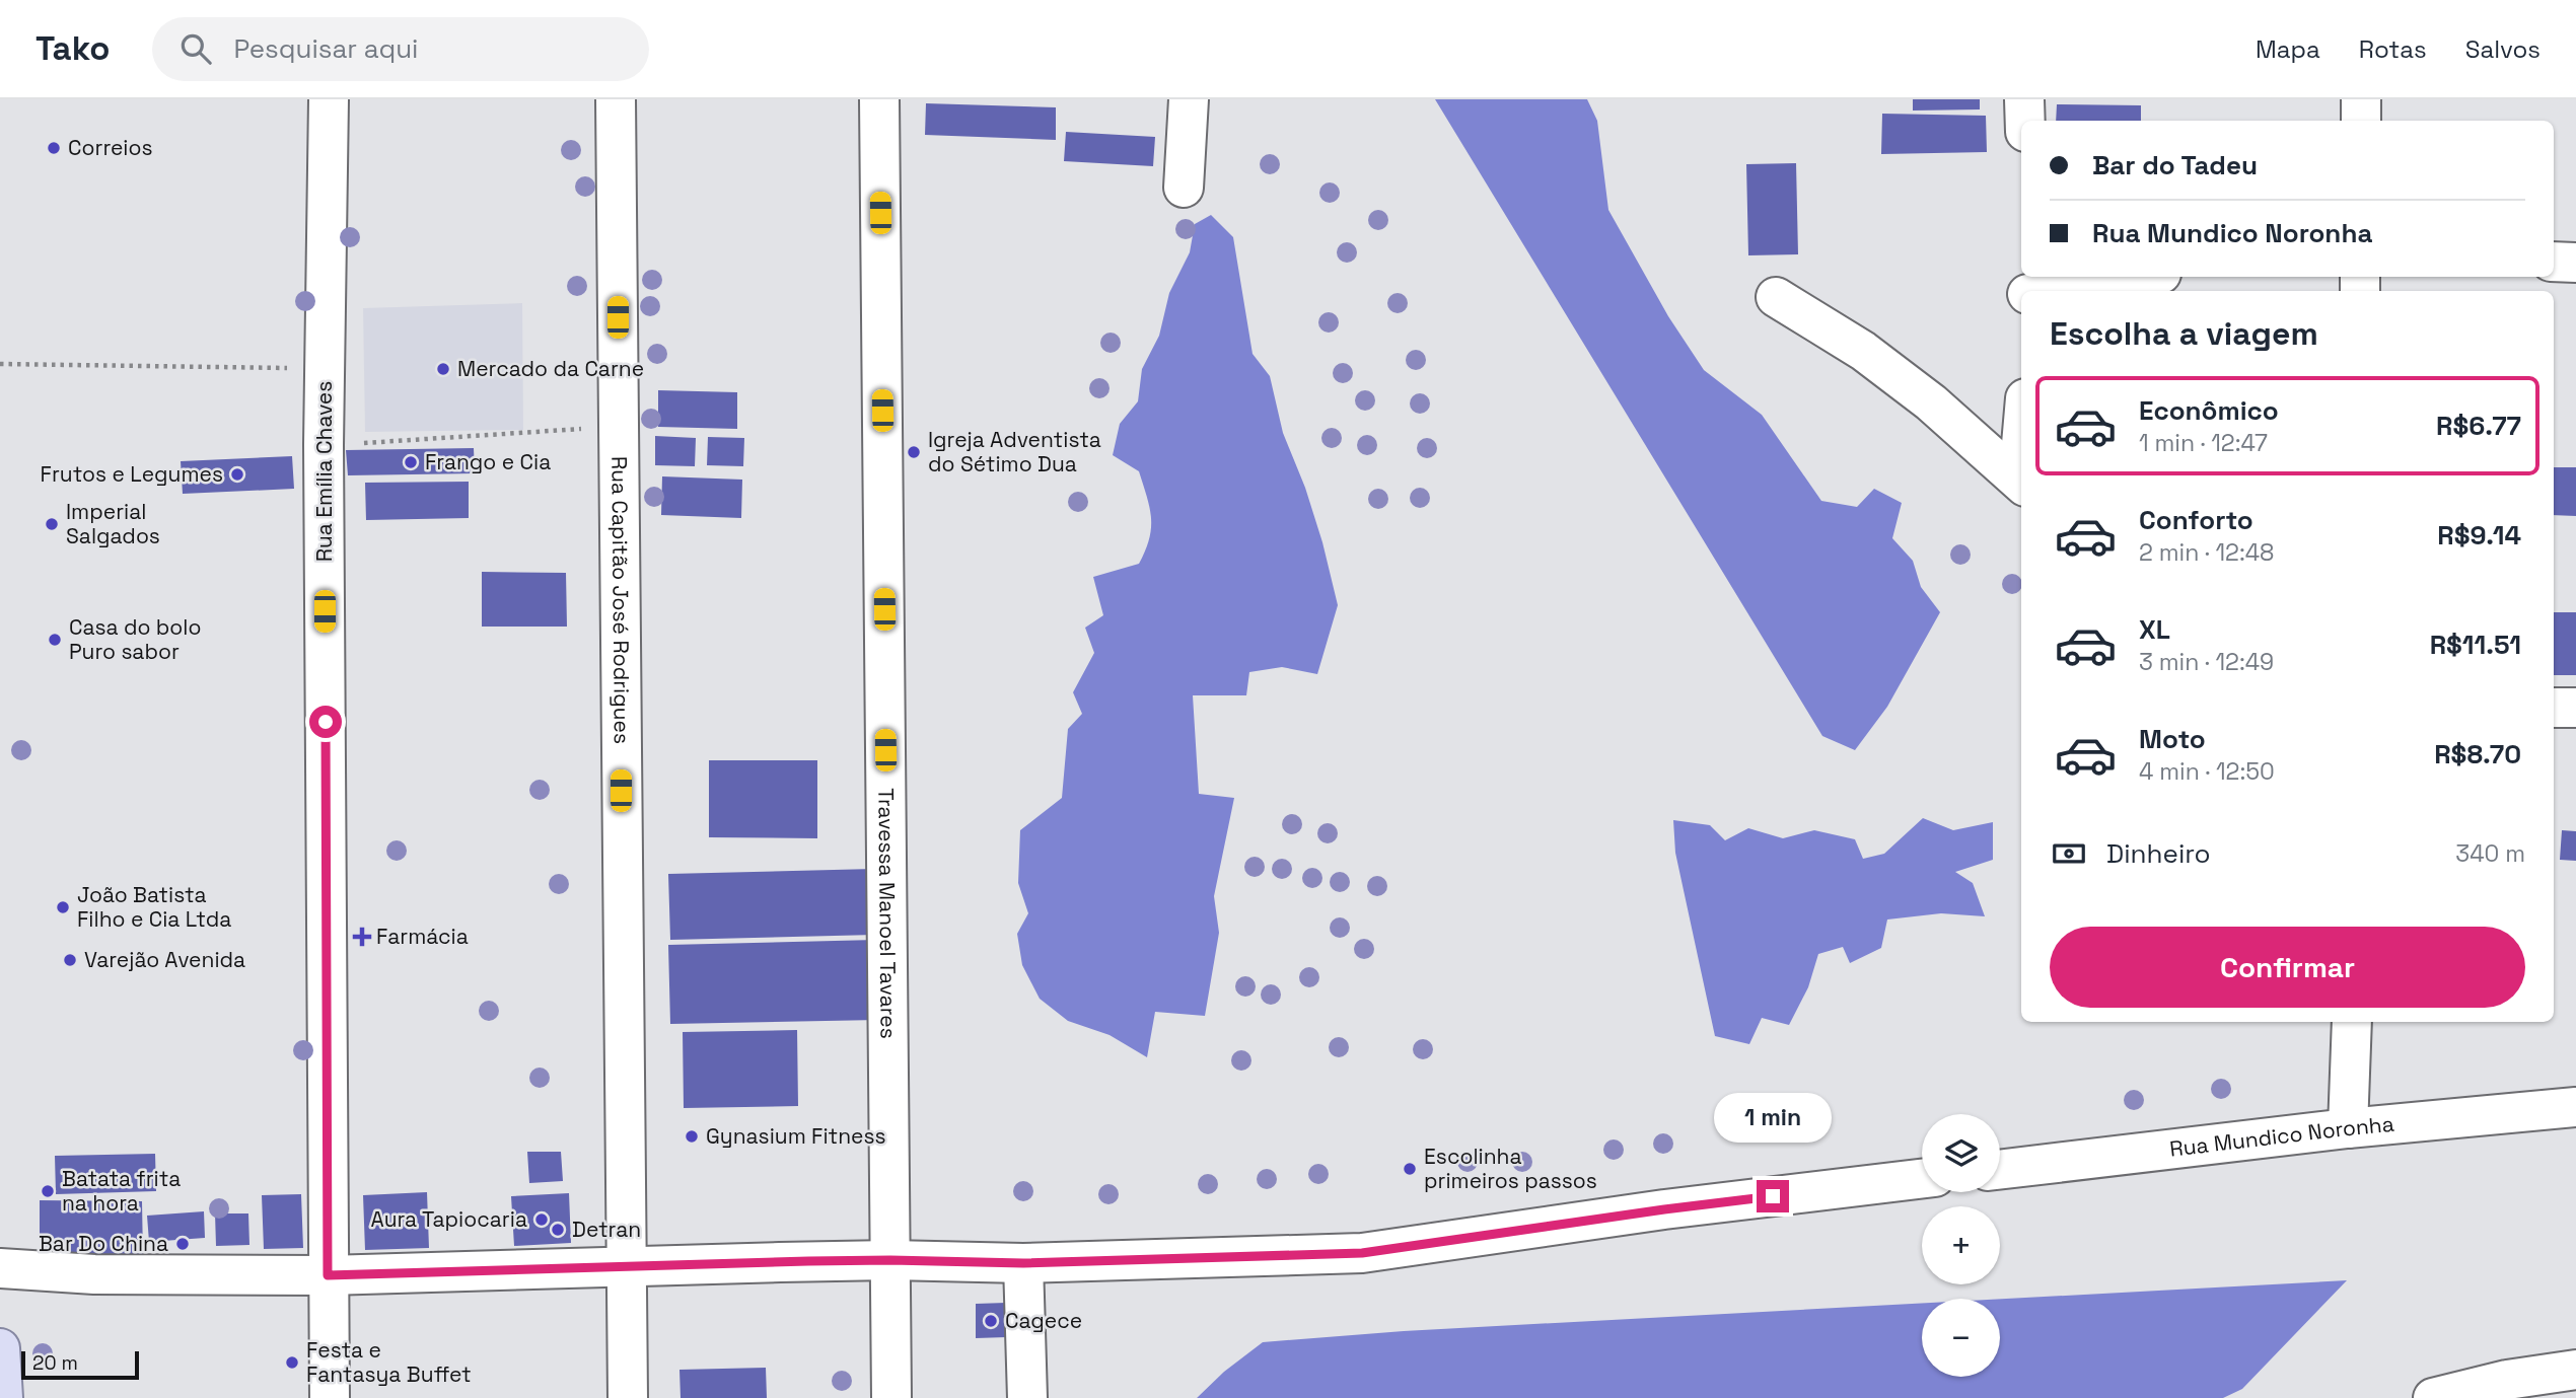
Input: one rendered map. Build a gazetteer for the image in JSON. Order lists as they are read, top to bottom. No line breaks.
{"streets":{"street":["Rua Emília Chaves","Rua Capitão José Rodrigues","Travessa Manoel Tavares","Rua Mundico Noronha"]},"places":{"other":["Correios","Mercado da Carne","Igreja Adventista do Sétimo Dua","Frango e Cia","Frutos e Legumes","Imperial Salgados","Casa do bolo Puro sabor","João Batista Filho e Cia Ltda","Varejão Avenida","Gynasium Fitness","Escolinha primeiros passos","Batata frita na hora","Aura Tapiocaria","Detran","Bar Do China","Cagece","Festa e Fantasya Buffet"],"health":["Farmácia"]},"scale_bar":"20 m","page":{"header":"Tako","search":"Pesquisar aqui","nav":["Mapa","Rotas","Salvos"],"banner":["Bar do Tadeu","Rua Mundico Noronha"],"heading":"Escolha a viagem","list":[{"name":"Econômico","note":"1 min · 12:47","value":"R$6.77"},{"name":"Conforto","note":"2 min · 12:48","value":"R$9.14"},{"name":"XL","note":"3 min · 12:49","value":"R$11.51"},{"name":"Moto","note":"4 min · 12:50","value":"R$8.70"}],"pay":["Dinheiro","340 m"],"buttons":"Confirmar","bubble":"1 min","map_buttons":["+","−"],"scale":"20 m"}}
